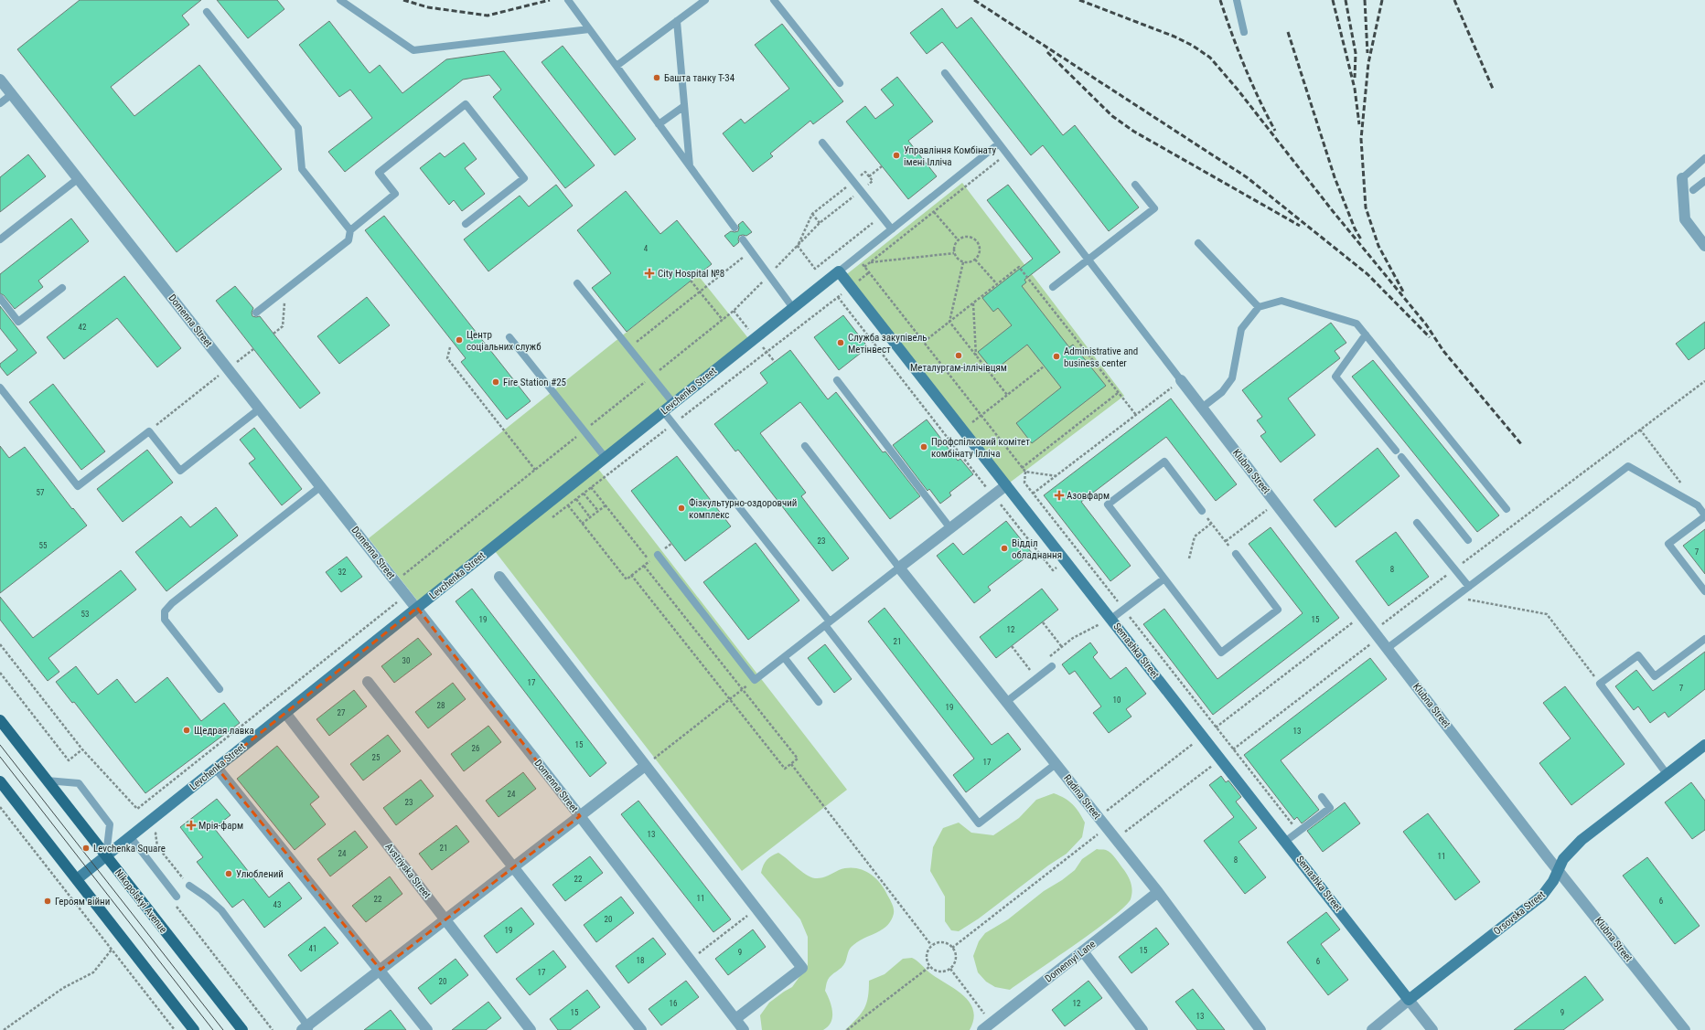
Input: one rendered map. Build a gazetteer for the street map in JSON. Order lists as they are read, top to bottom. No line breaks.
{"streets":{"main road":["Nikopolskyi Avenue"],"street":["Domenna Street","Levchenka Street","Klubna Street","Semashka Street","Radina Street","Avstriyska Street","Orsovska Street","Domennyi Lane"]},"crossings":[["Domenna Street","Levchenka Street"],["Levchenka Street","Semashka Street"],["Levchenka Street","Avstriyska Street"],["Levchenka Street","Nikopolskyi Avenue"],["Klubna Street","Orsovska Street"],["Semashka Street","Orsovska Street"],["Radina Street","Domennyi Lane"]],"places":{"other":["Башта танку Т-34","Управління Комбінату імені Ілліча","Центр соціальних служб","Служба закупівель Метінвест","Металургам-іллічівцям","Administrative and business center","Fire Station #25","Профспілковий комітет комбінату Ілліча","Фізкультурно-оздоровчий комплекс","Відділ обладнання","Щедрая лавка","Levchenka Square","Улюблений","Героям війни"],"health":["City Hospital №8","Азовфарм","Мрія-фарм"]},"house_numbers":["4","42","57","23","55","7","8","32","53","19","15","12","21","30","17","7","10","28","19","27","13","15","26","25","17","24","23","13","21","24","11","8","22","11","22","6","43","20","19","41","15","9","18","6","17","20","16","12","15","9","13"]}
